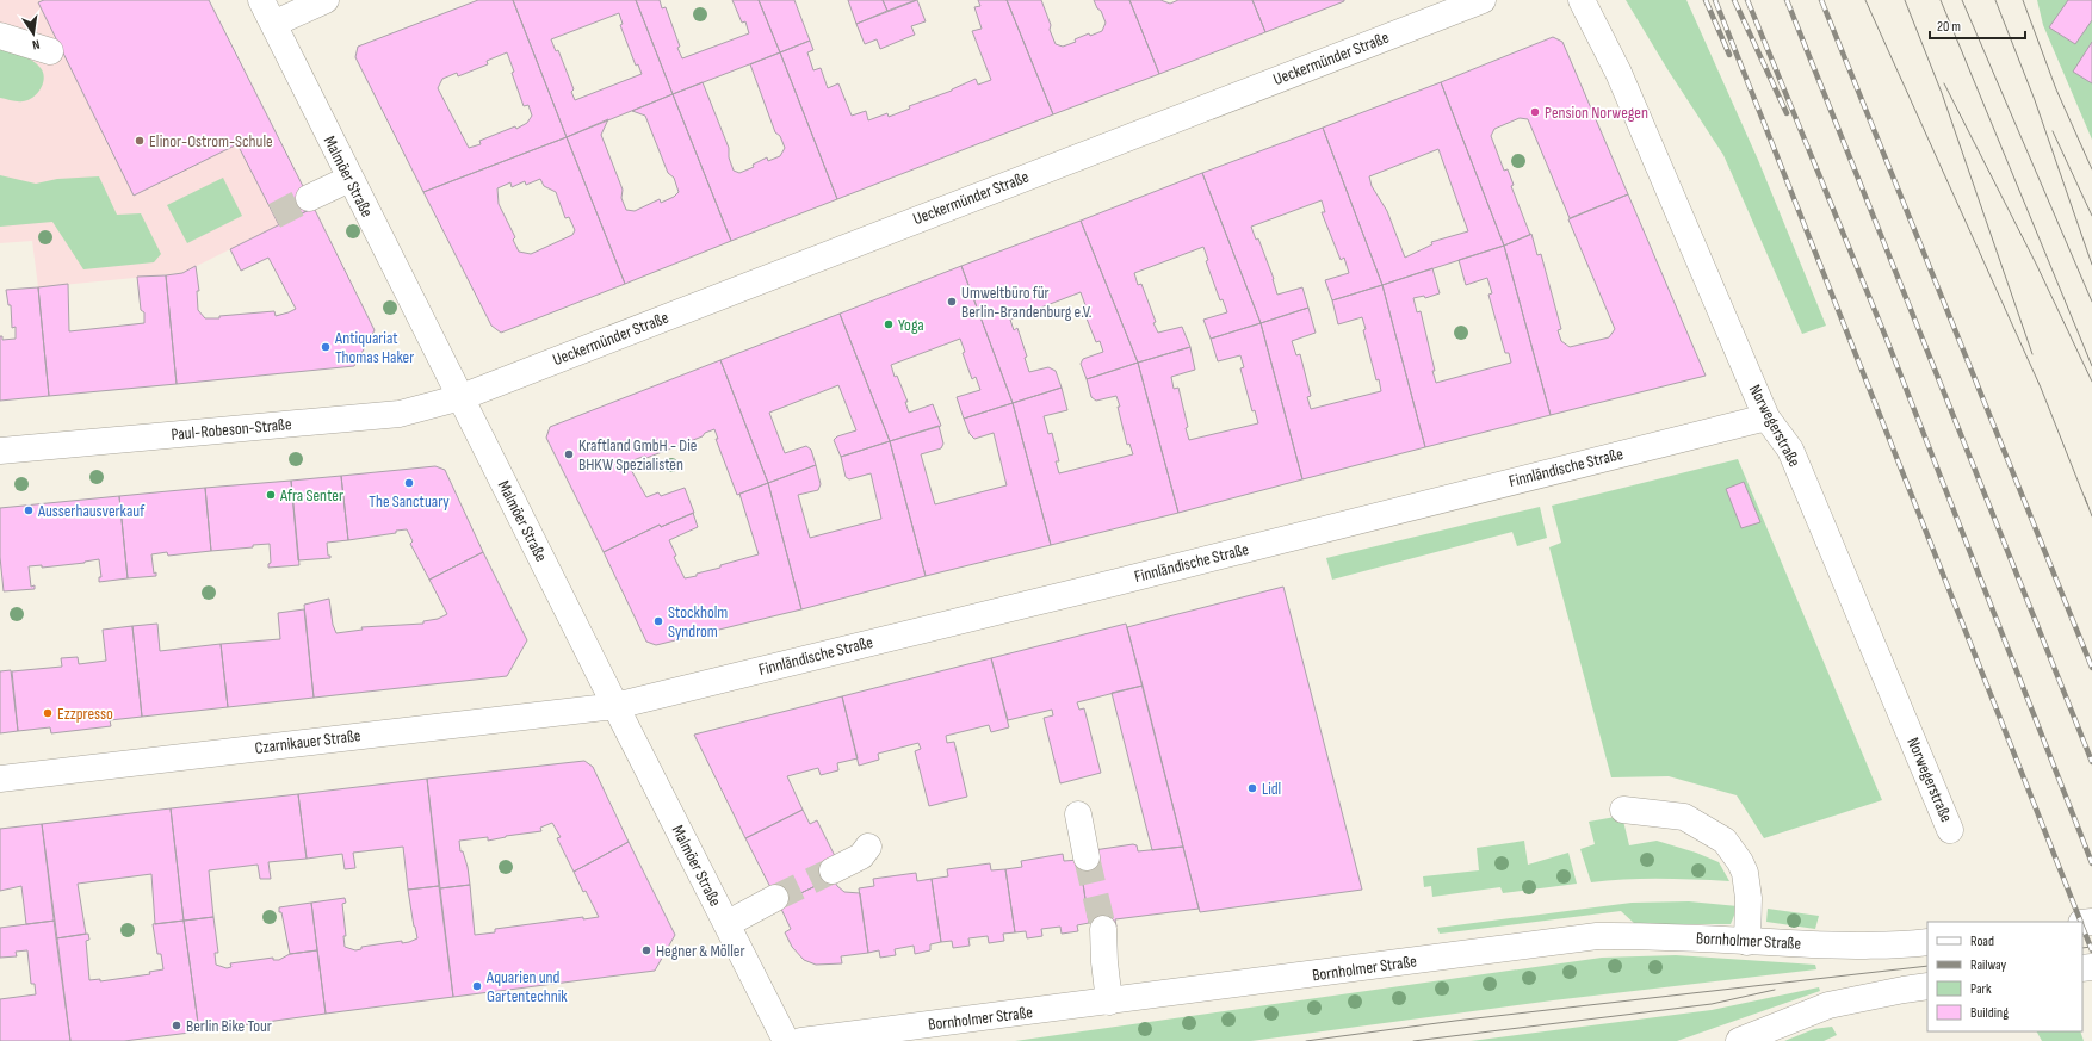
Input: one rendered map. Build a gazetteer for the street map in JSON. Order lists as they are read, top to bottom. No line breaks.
{"streets":{"street":["Ueckermünder Straße","Malmöer Straße","Norwegerstraße","Paul-Robeson-Straße","Finnländische Straße","Czarnikauer Straße","Bornholmer Straße"]},"crossings":[["Ueckermünder Straße","Malmöer Straße"],["Ueckermünder Straße","Paul-Robeson-Straße"],["Malmöer Straße","Paul-Robeson-Straße"],["Malmöer Straße","Finnländische Straße"],["Malmöer Straße","Czarnikauer Straße"],["Norwegerstraße","Finnländische Straße"],["Finnländische Straße","Czarnikauer Straße"]],"places":["Pension Norwegen","Elinor-Ostrom-Schule","Umweltbüro für Berlin-Brandenburg e.V.","Yoga","Antiquariat Thomas Haker","Kraftland GmbH - Die BHKW Spezialisten","The Sanctuary","Afra Senter","Ausserhausverkauf","Stockholm Syndrom","Ezzpresso","Lidl","Hegner & Möller","Aquarien und Gartentechnik","Berlin Bike Tour"],"legend":["Road","Railway","Park","Building"],"scale_bar":"20 m","north":"bottom"}
